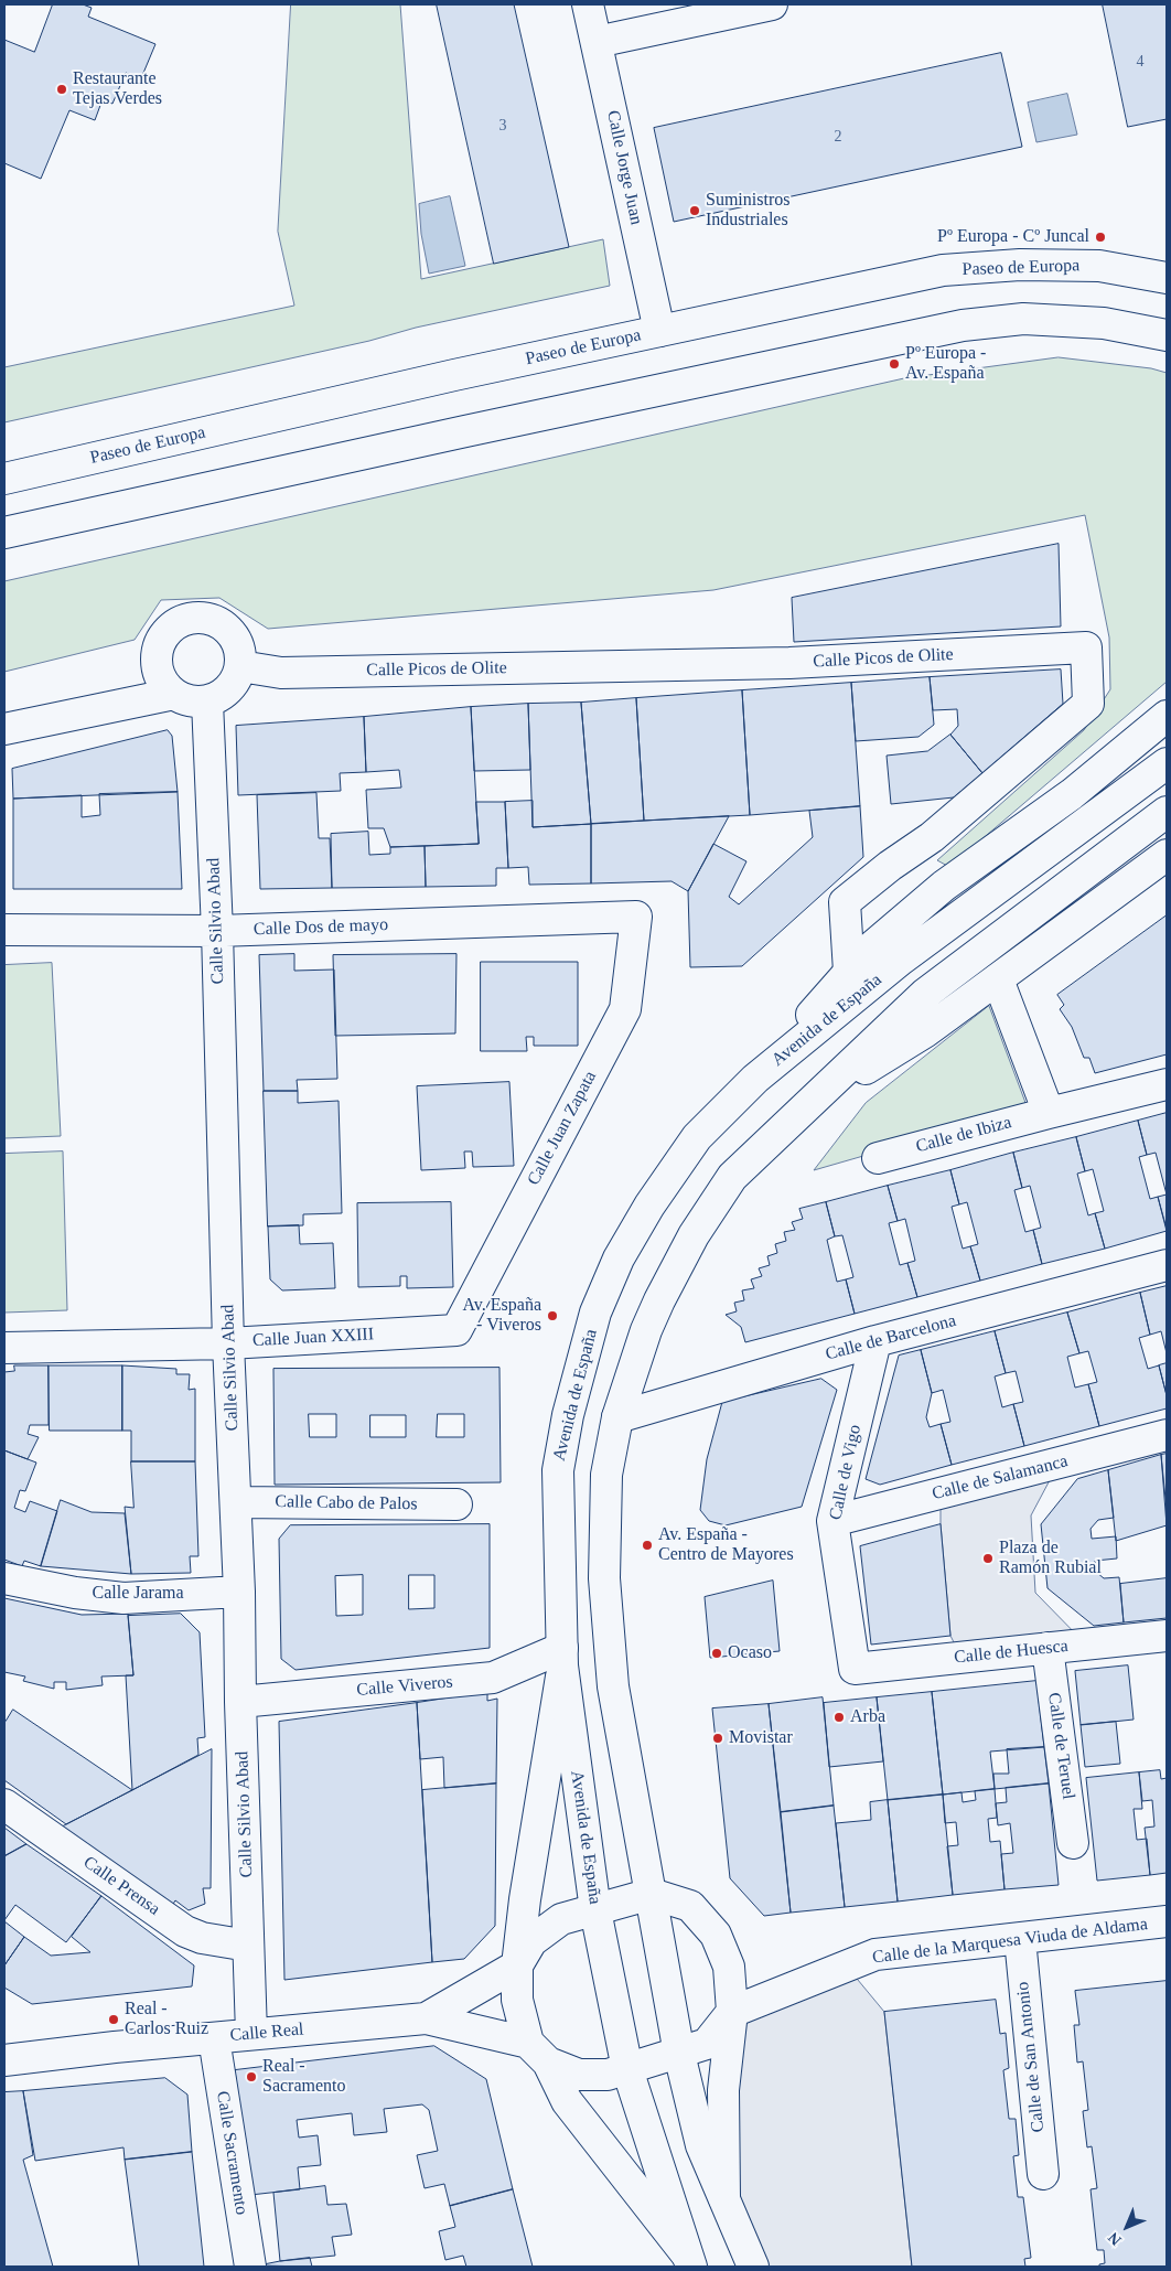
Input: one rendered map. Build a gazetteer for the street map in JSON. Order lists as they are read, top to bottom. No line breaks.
{"streets":{"street":["Calle Jorge Juan","Paseo de Europa","Calle Picos de Olite","Calle Silvio Abad","Calle Dos de mayo","Avenida de España","Calle Juan Zapata","Calle de Ibiza","Calle Juan XXIII","Calle de Barcelona","Calle de Vigo","Calle de Salamanca","Calle Cabo de Palos","Calle Jarama","Calle de Huesca","Calle Viveros","Calle de Teruel","Calle Prensa","Calle de la Marquesa Viuda de Aldama","Calle Real","Calle de San Antonio","Calle Sacramento"]},"crossings":[["Calle Jorge Juan","Paseo de Europa"],["Calle Picos de Olite","Calle Silvio Abad"],["Calle Silvio Abad","Calle Dos de mayo"],["Calle Silvio Abad","Calle Juan XXIII"],["Calle Silvio Abad","Calle Cabo de Palos"],["Calle Silvio Abad","Calle Jarama"],["Calle Silvio Abad","Calle Viveros"],["Calle Silvio Abad","Calle Prensa"],["Calle Silvio Abad","Calle Real"],["Calle Dos de mayo","Calle Juan Zapata"],["Avenida de España","Calle Viveros"],["Avenida de España","Calle Real"],["Calle Juan Zapata","Calle Juan XXIII"],["Calle de Barcelona","Calle de Vigo"],["Calle de Vigo","Calle de Salamanca"],["Calle de Vigo","Calle de Huesca"],["Calle de Huesca","Calle de Teruel"],["Calle de la Marquesa Viuda de Aldama","Calle Real"],["Calle de la Marquesa Viuda de Aldama","Calle de San Antonio"],["Calle Real","Calle Sacramento"]],"places":["Restaurante Tejas Verdes","Suministros Industriales","Pº Europa - Cº Juncal","Pº Europa - Av. España","Av. España - Viveros","Av. España - Centro de Mayores","Plaza de Ramón Rubial","Ocaso","Arba","Movistar","Real - Carlos Ruiz","Real - Sacramento"],"house_numbers":["4","3","2"],"north":"bottom left"}
